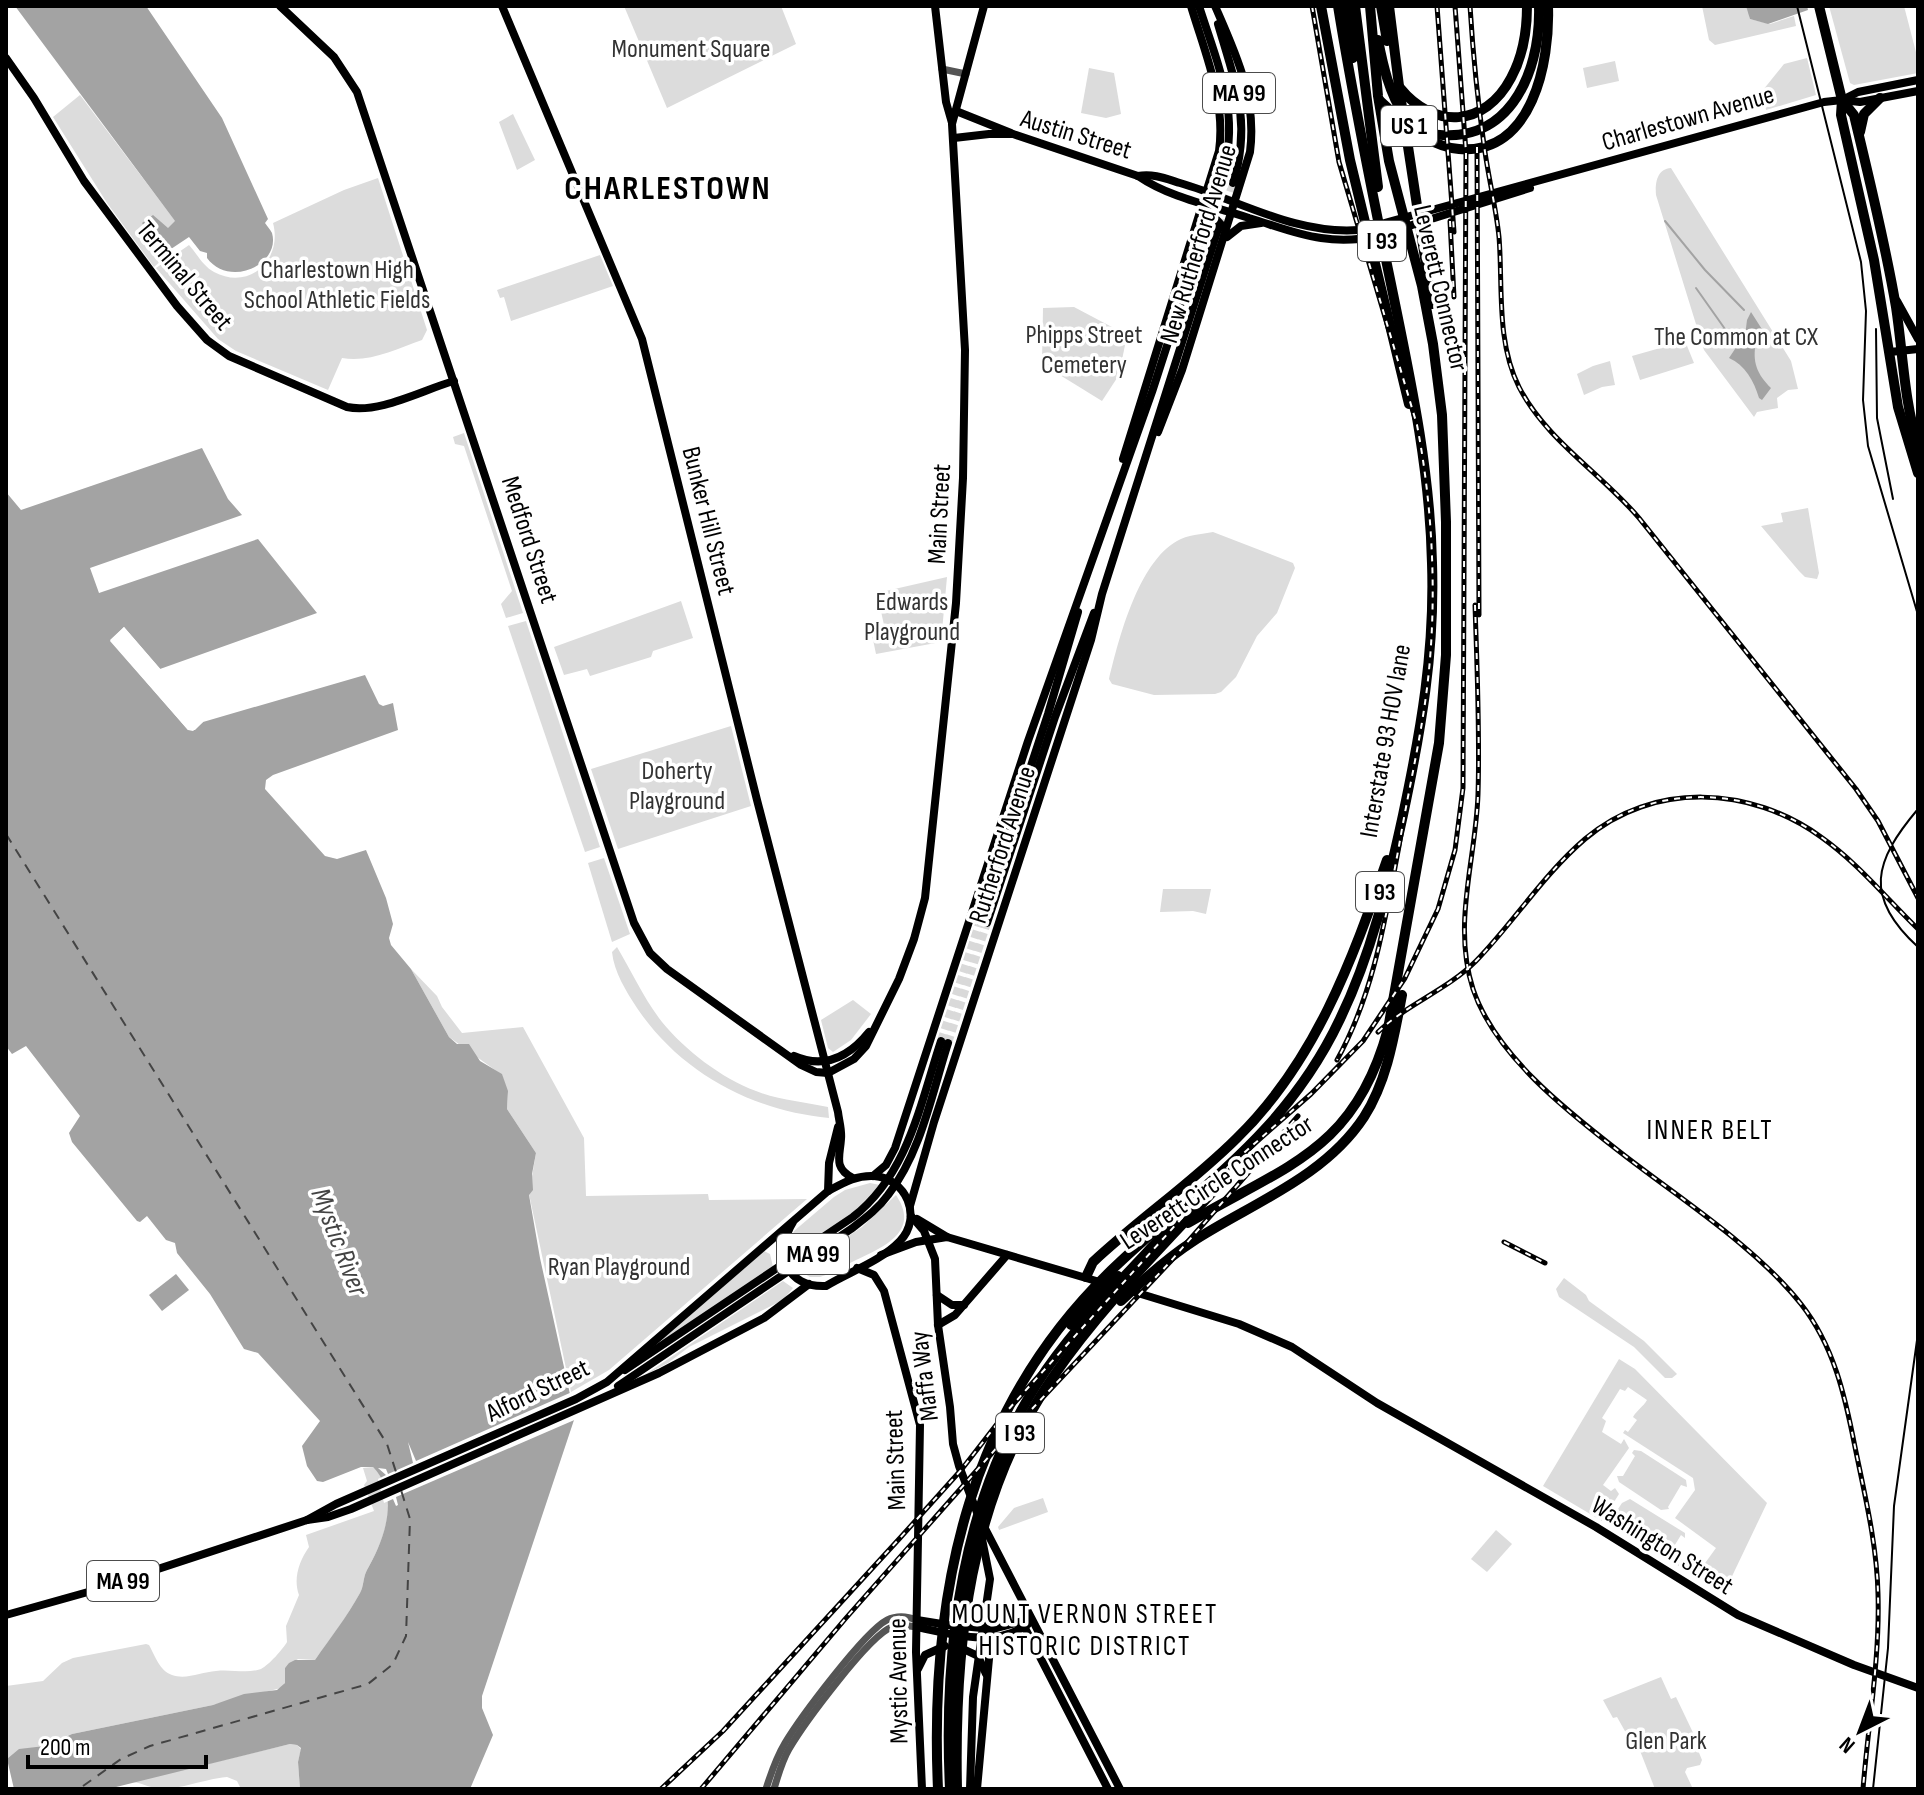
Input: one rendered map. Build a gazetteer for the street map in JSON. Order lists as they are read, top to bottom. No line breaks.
{"streets":{"highway":["US 1","I 93","Leverett Connector","Interstate 93 HOV lane","Leverett Circle Connector"],"main road":["MA 99","Charlestown Avenue","Austin Street","New Rutherford Avenue","Terminal Street","Main Street","Bunker Hill Street","Medford Street","Rutherford Avenue","Maffa Way","Alford Street","Washington Street","Mystic Avenue"]},"crossings":[["MA 99","Alford Street"],["Charlestown Avenue","Austin Street"],["US 1","I 93"],["Austin Street","New Rutherford Avenue"],["Austin Street","Main Street"],["I 93","Interstate 93 HOV lane"],["I 93","Leverett Circle Connector"],["New Rutherford Avenue","Rutherford Avenue"],["Terminal Street","Medford Street"],["Leverett Connector","Leverett Circle Connector"],["Main Street","Bunker Hill Street"],["Main Street","Medford Street"],["Main Street","Rutherford Avenue"],["Main Street","Maffa Way"],["Main Street","Alford Street"],["Main Street","Mystic Avenue"],["Bunker Hill Street","Medford Street"],["Rutherford Avenue","Maffa Way"],["Rutherford Avenue","Alford Street"],["Maffa Way","Alford Street"]],"districts":["CHARLESTOWN","INNER BELT","MOUNT VERNON STREET HISTORIC DISTRICT"],"water":["Mystic River"],"parks":["Monument Square","Charlestown High School Athletic Fields","Phipps Street Cemetery","The Common at CX","Edwards Playground","Doherty Playground","Ryan Playground","Glen Park"],"scale_bar":"200 m","north":"bottom left"}
